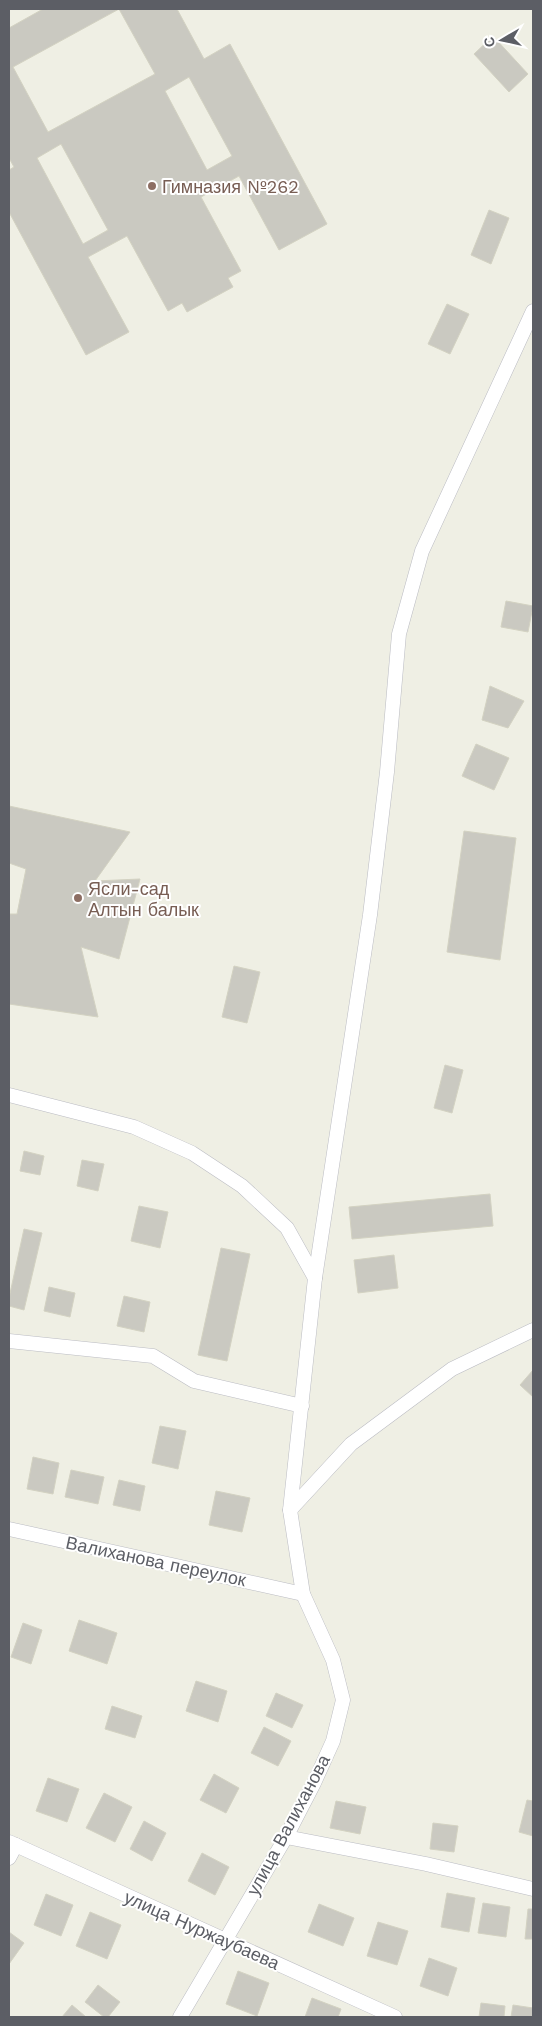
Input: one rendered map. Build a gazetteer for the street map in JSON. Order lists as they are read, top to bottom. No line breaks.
{"streets":{"street":["Валиханова переулок","улица Валиханова","улица Нуржаубаева"]},"crossings":[["Валиханова переулок","улица Валиханова"],["улица Валиханова","улица Нуржаубаева"]],"places":["Гимназия №262","Ясли-сад Алтын балык"],"north":"left"}
